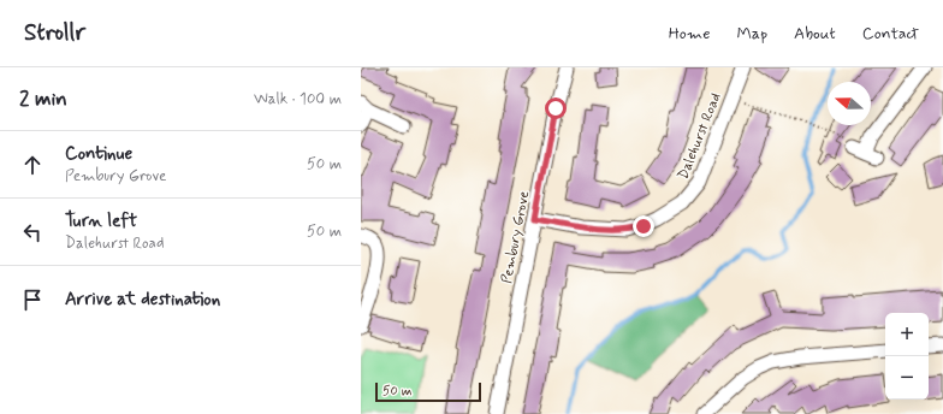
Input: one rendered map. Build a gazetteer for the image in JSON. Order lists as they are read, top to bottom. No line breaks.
{"streets":{"street":["Dalehurst Road","Pembury Grove"]},"crossings":[["Dalehurst Road","Pembury Grove"]],"scale_bar":"50 m","north":"left","page":{"header":"Strollr","nav":["Home","Map","About","Contact"],"heading":["2 min","Walk · 100 m"],"list":[["Continue","Pembury Grove","50 m"],["Turn left","Dalehurst Road","50 m"],"Arrive at destination"],"map_buttons":["+","−"],"scale":"50 m"}}
